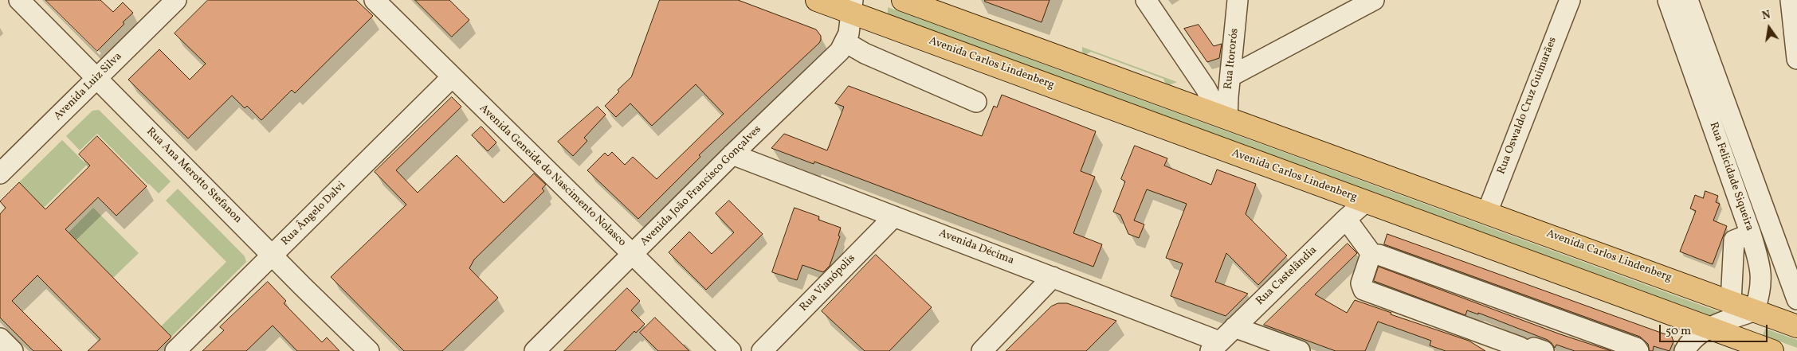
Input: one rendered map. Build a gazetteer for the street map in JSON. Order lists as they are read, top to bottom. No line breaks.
{"streets":{"main road":["Avenida Carlos Lindenberg"],"street":["Rua Itororós","Avenida Luiz Silva","Rua Oswaldo Cruz Guimarães","Rua Ana Merotto Stefanon","Avenida Geneide do Nascimento Nolasco","Rua Felicidade Siqueira","Avenida João Francisco Gonçalves","Rua Ângelo Dalvi","Avenida Décima","Rua Castelândia","Rua Vianópolis"]},"crossings":[["Rua Itororós","Avenida Carlos Lindenberg"],["Avenida Carlos Lindenberg","Rua Oswaldo Cruz Guimarães"],["Avenida Carlos Lindenberg","Rua Felicidade Siqueira"],["Avenida Carlos Lindenberg","Avenida João Francisco Gonçalves"],["Avenida Carlos Lindenberg","Rua Castelândia"],["Avenida Luiz Silva","Rua Ana Merotto Stefanon"],["Rua Ana Merotto Stefanon","Rua Ângelo Dalvi"],["Avenida Geneide do Nascimento Nolasco","Avenida João Francisco Gonçalves"],["Avenida Geneide do Nascimento Nolasco","Rua Ângelo Dalvi"],["Avenida João Francisco Gonçalves","Avenida Décima"],["Avenida Décima","Rua Castelândia"],["Avenida Décima","Rua Vianópolis"]],"scale_bar":"50 m","north":"top"}
